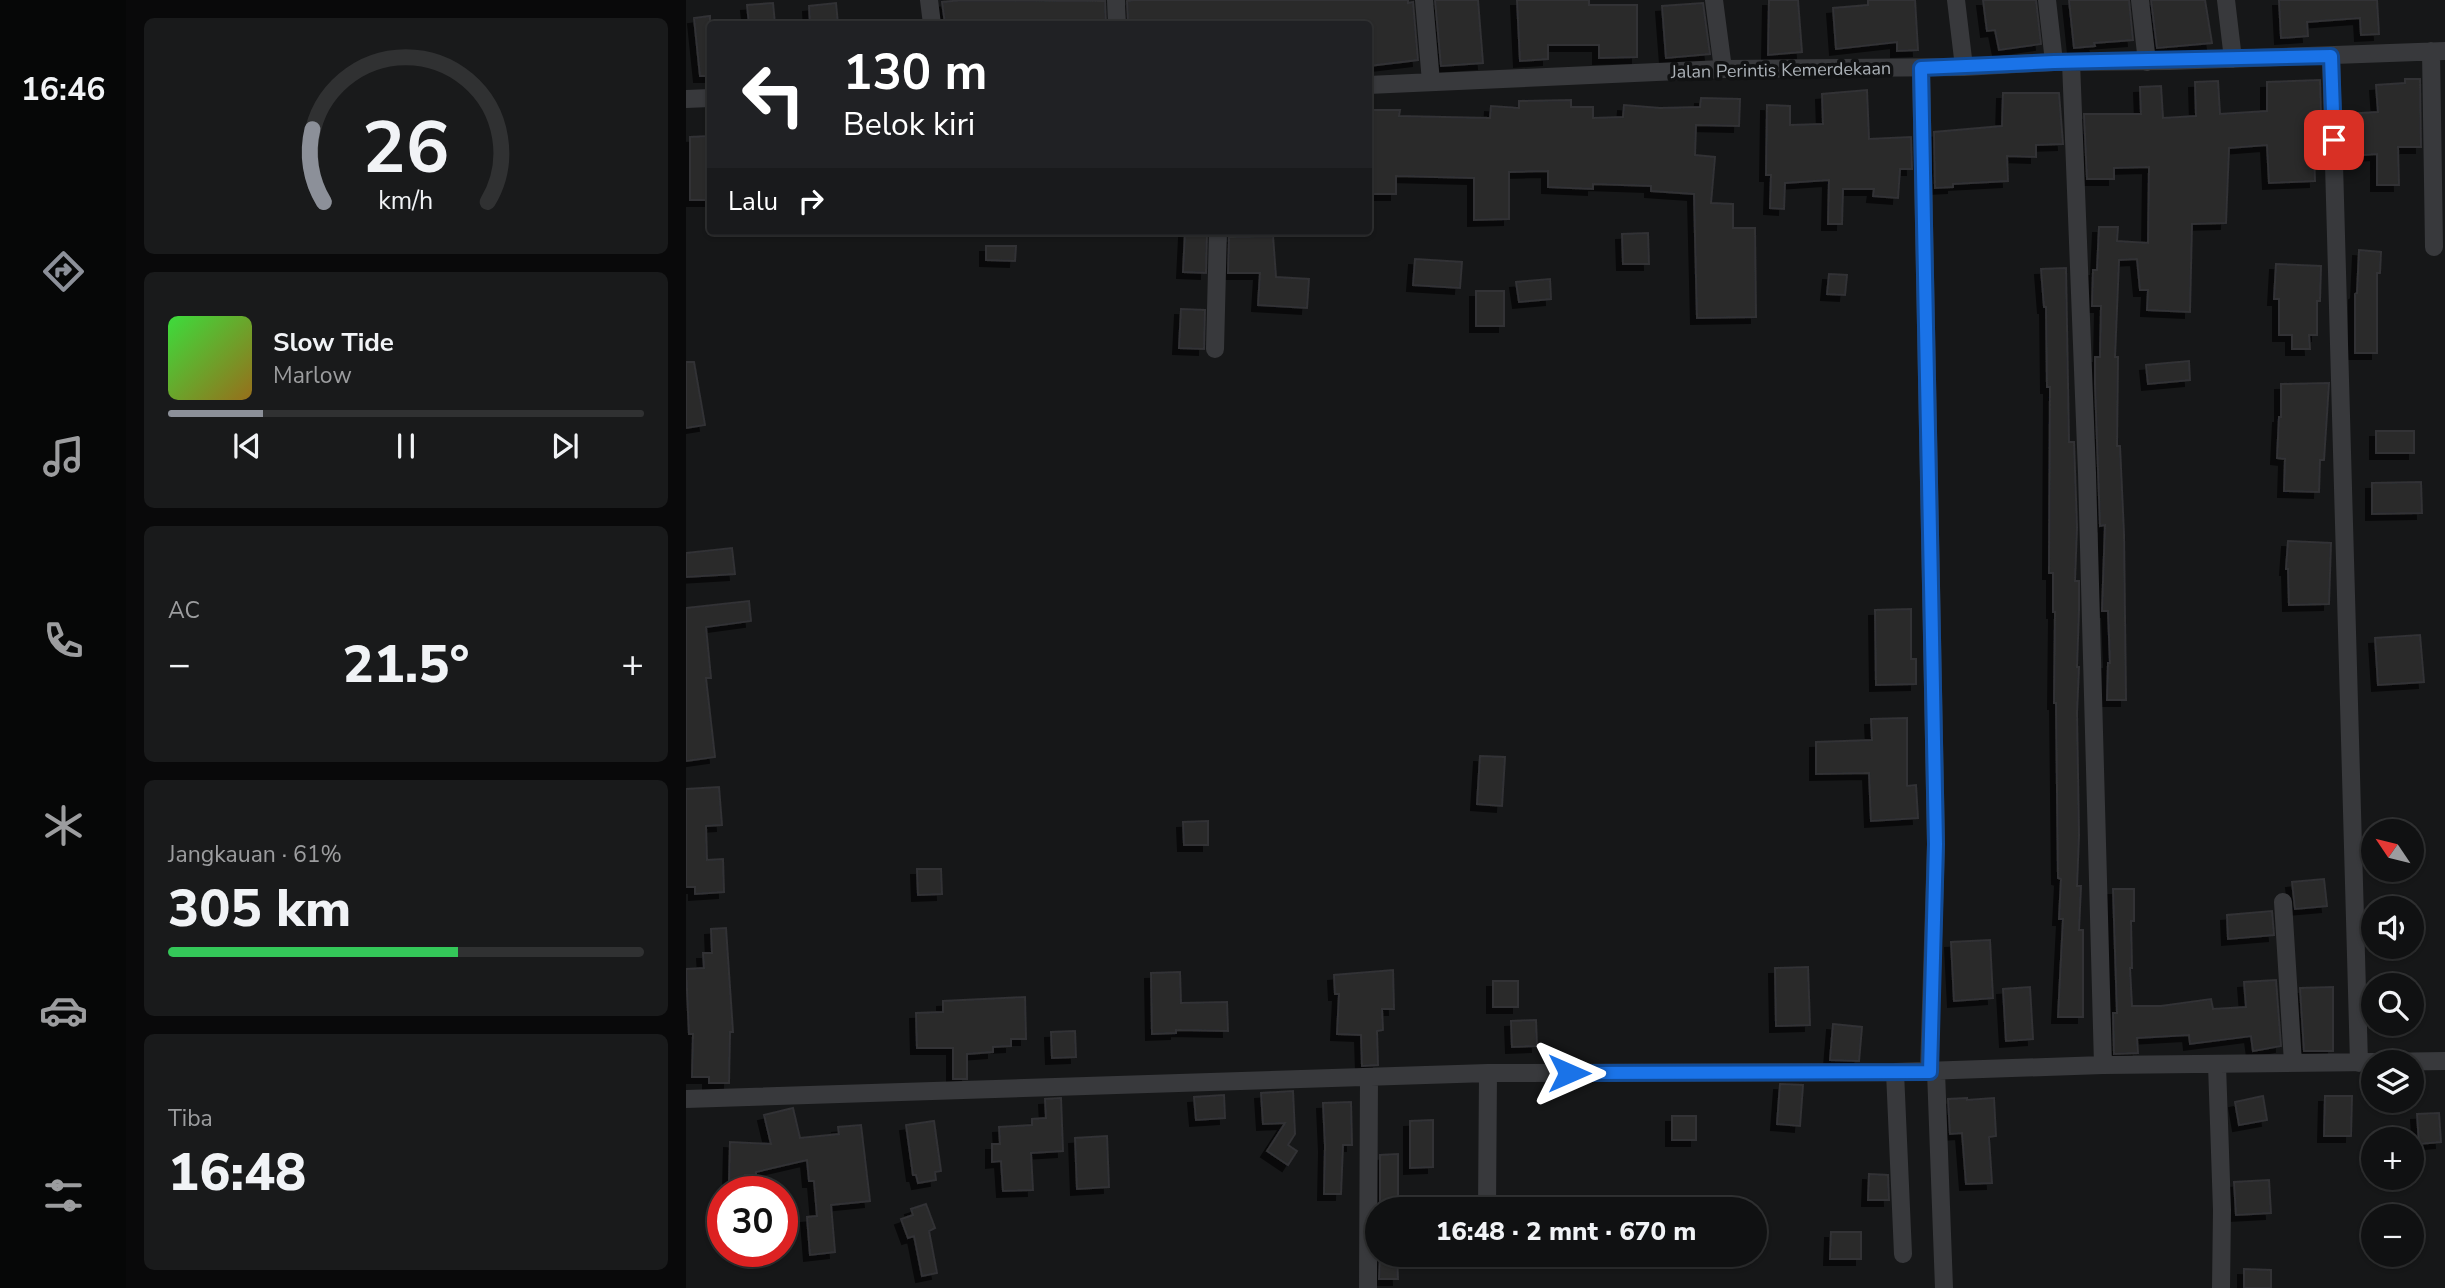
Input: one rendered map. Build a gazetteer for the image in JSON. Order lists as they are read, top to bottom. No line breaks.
{"streets":{"street":["Jalan Perintis Kemerdekaan"]},"north":"top left","page":{"tabs":"16:46","turn":["130 m","Belok kiri"],"then":"Lalu","song":["Slow Tide","Marlow"],"tile":["AC",["Jangkauan · 61%","305 km"],["Tiba","16:48"]],"heat":["−","21.5°","+"],"map_buttons":["+","−"],"limit":"30","trip":"16:48 · 2 mnt · 670 m","gauge":["26","km/h"]}}
